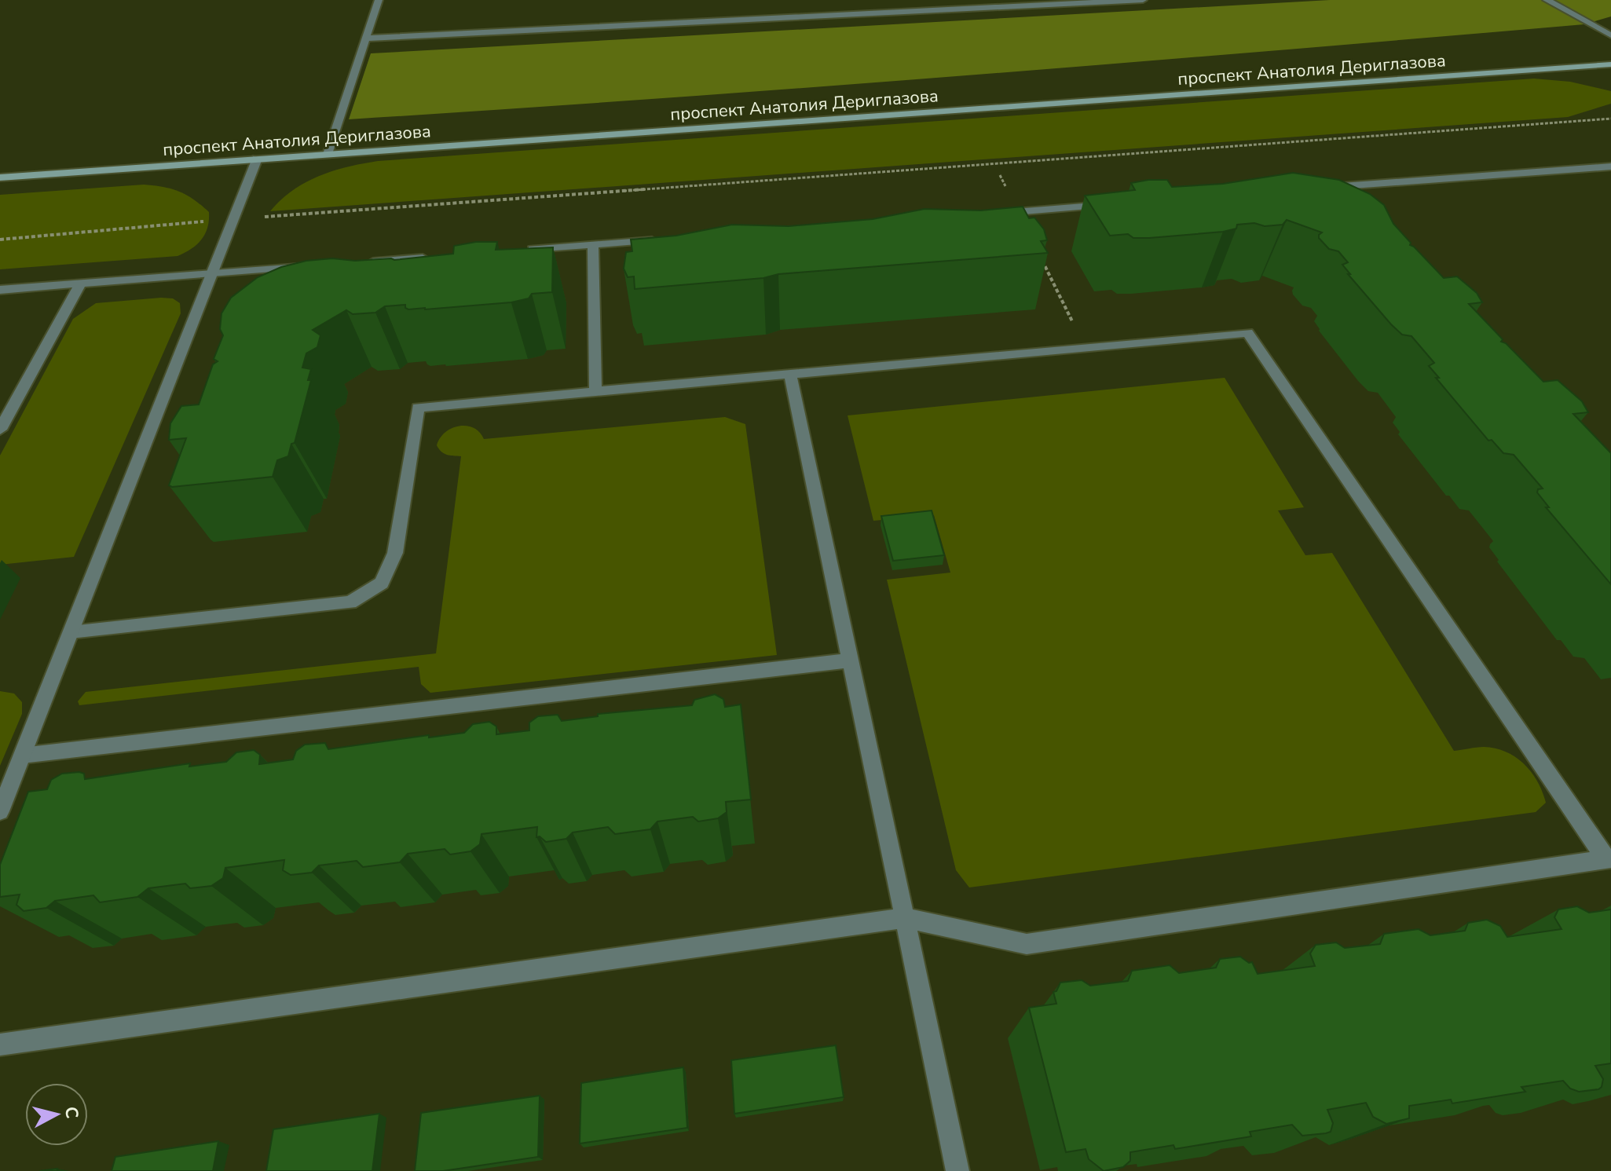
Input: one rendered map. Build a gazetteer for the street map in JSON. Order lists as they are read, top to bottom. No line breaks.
{"streets":{"main road":["проспект Анатолия Дериглазова"]},"north":"right"}
